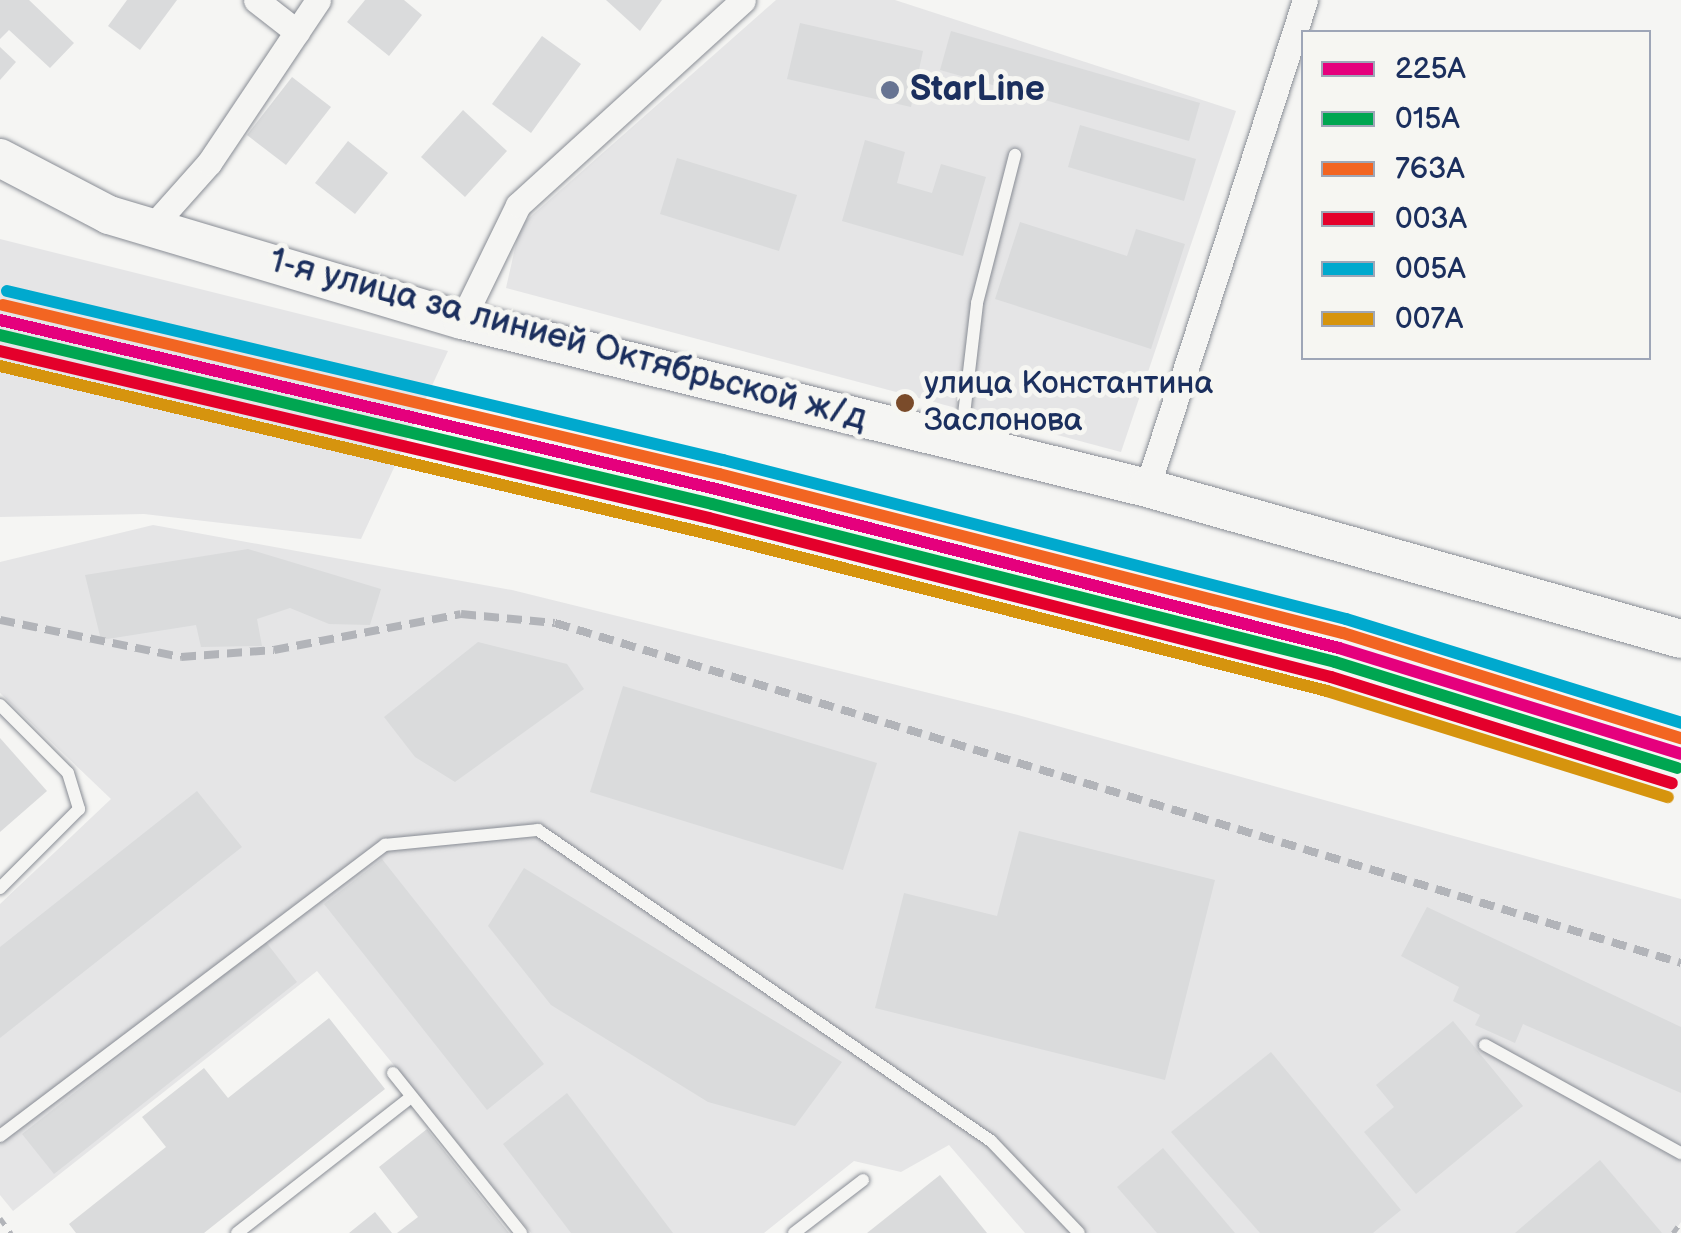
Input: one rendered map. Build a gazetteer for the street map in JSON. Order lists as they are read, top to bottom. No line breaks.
{"streets":{"main road":["1-я улица за линией Октябрьской ж/д"]},"places":["StarLine","улица Константина Заслонова"],"lines":["transit line 005А","transit line 763А","transit line 225А","transit line 015А","transit line 003А","transit line 007А"],"legend":["225А","015А","763А","003А","005А","007А"]}
